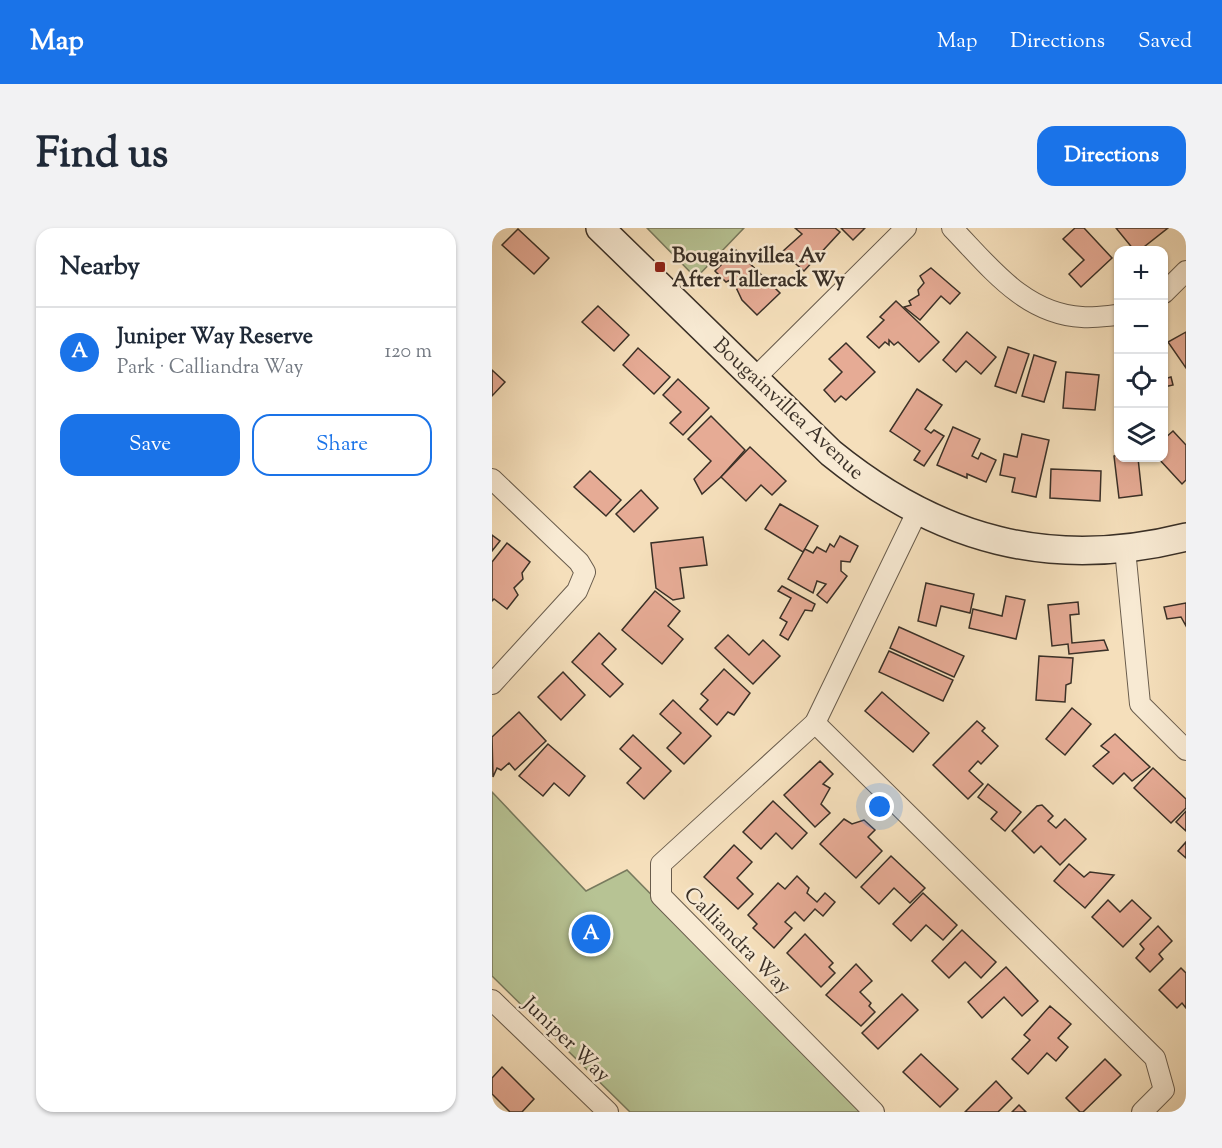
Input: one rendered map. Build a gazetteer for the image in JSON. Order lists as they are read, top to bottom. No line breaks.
{"streets":{"street":["Bougainvillea Avenue","Calliandra Way","Juniper Way"]},"crossings":[["Bougainvillea Avenue","Calliandra Way"]],"places":{"transit":["Bougainvillea Av After Tallerack Wy"]},"page":{"header":"Map","nav":["Map","Directions","Saved"],"title":"Find us","buttons":["Directions",["Save","Share"]],"heading":"Nearby","map_buttons":["+","−"],"list":[{"mark":"A","name":"Juniper Way Reserve","note":"Park · Calliandra Way","value":"120 m"}],"pins":"A"}}
